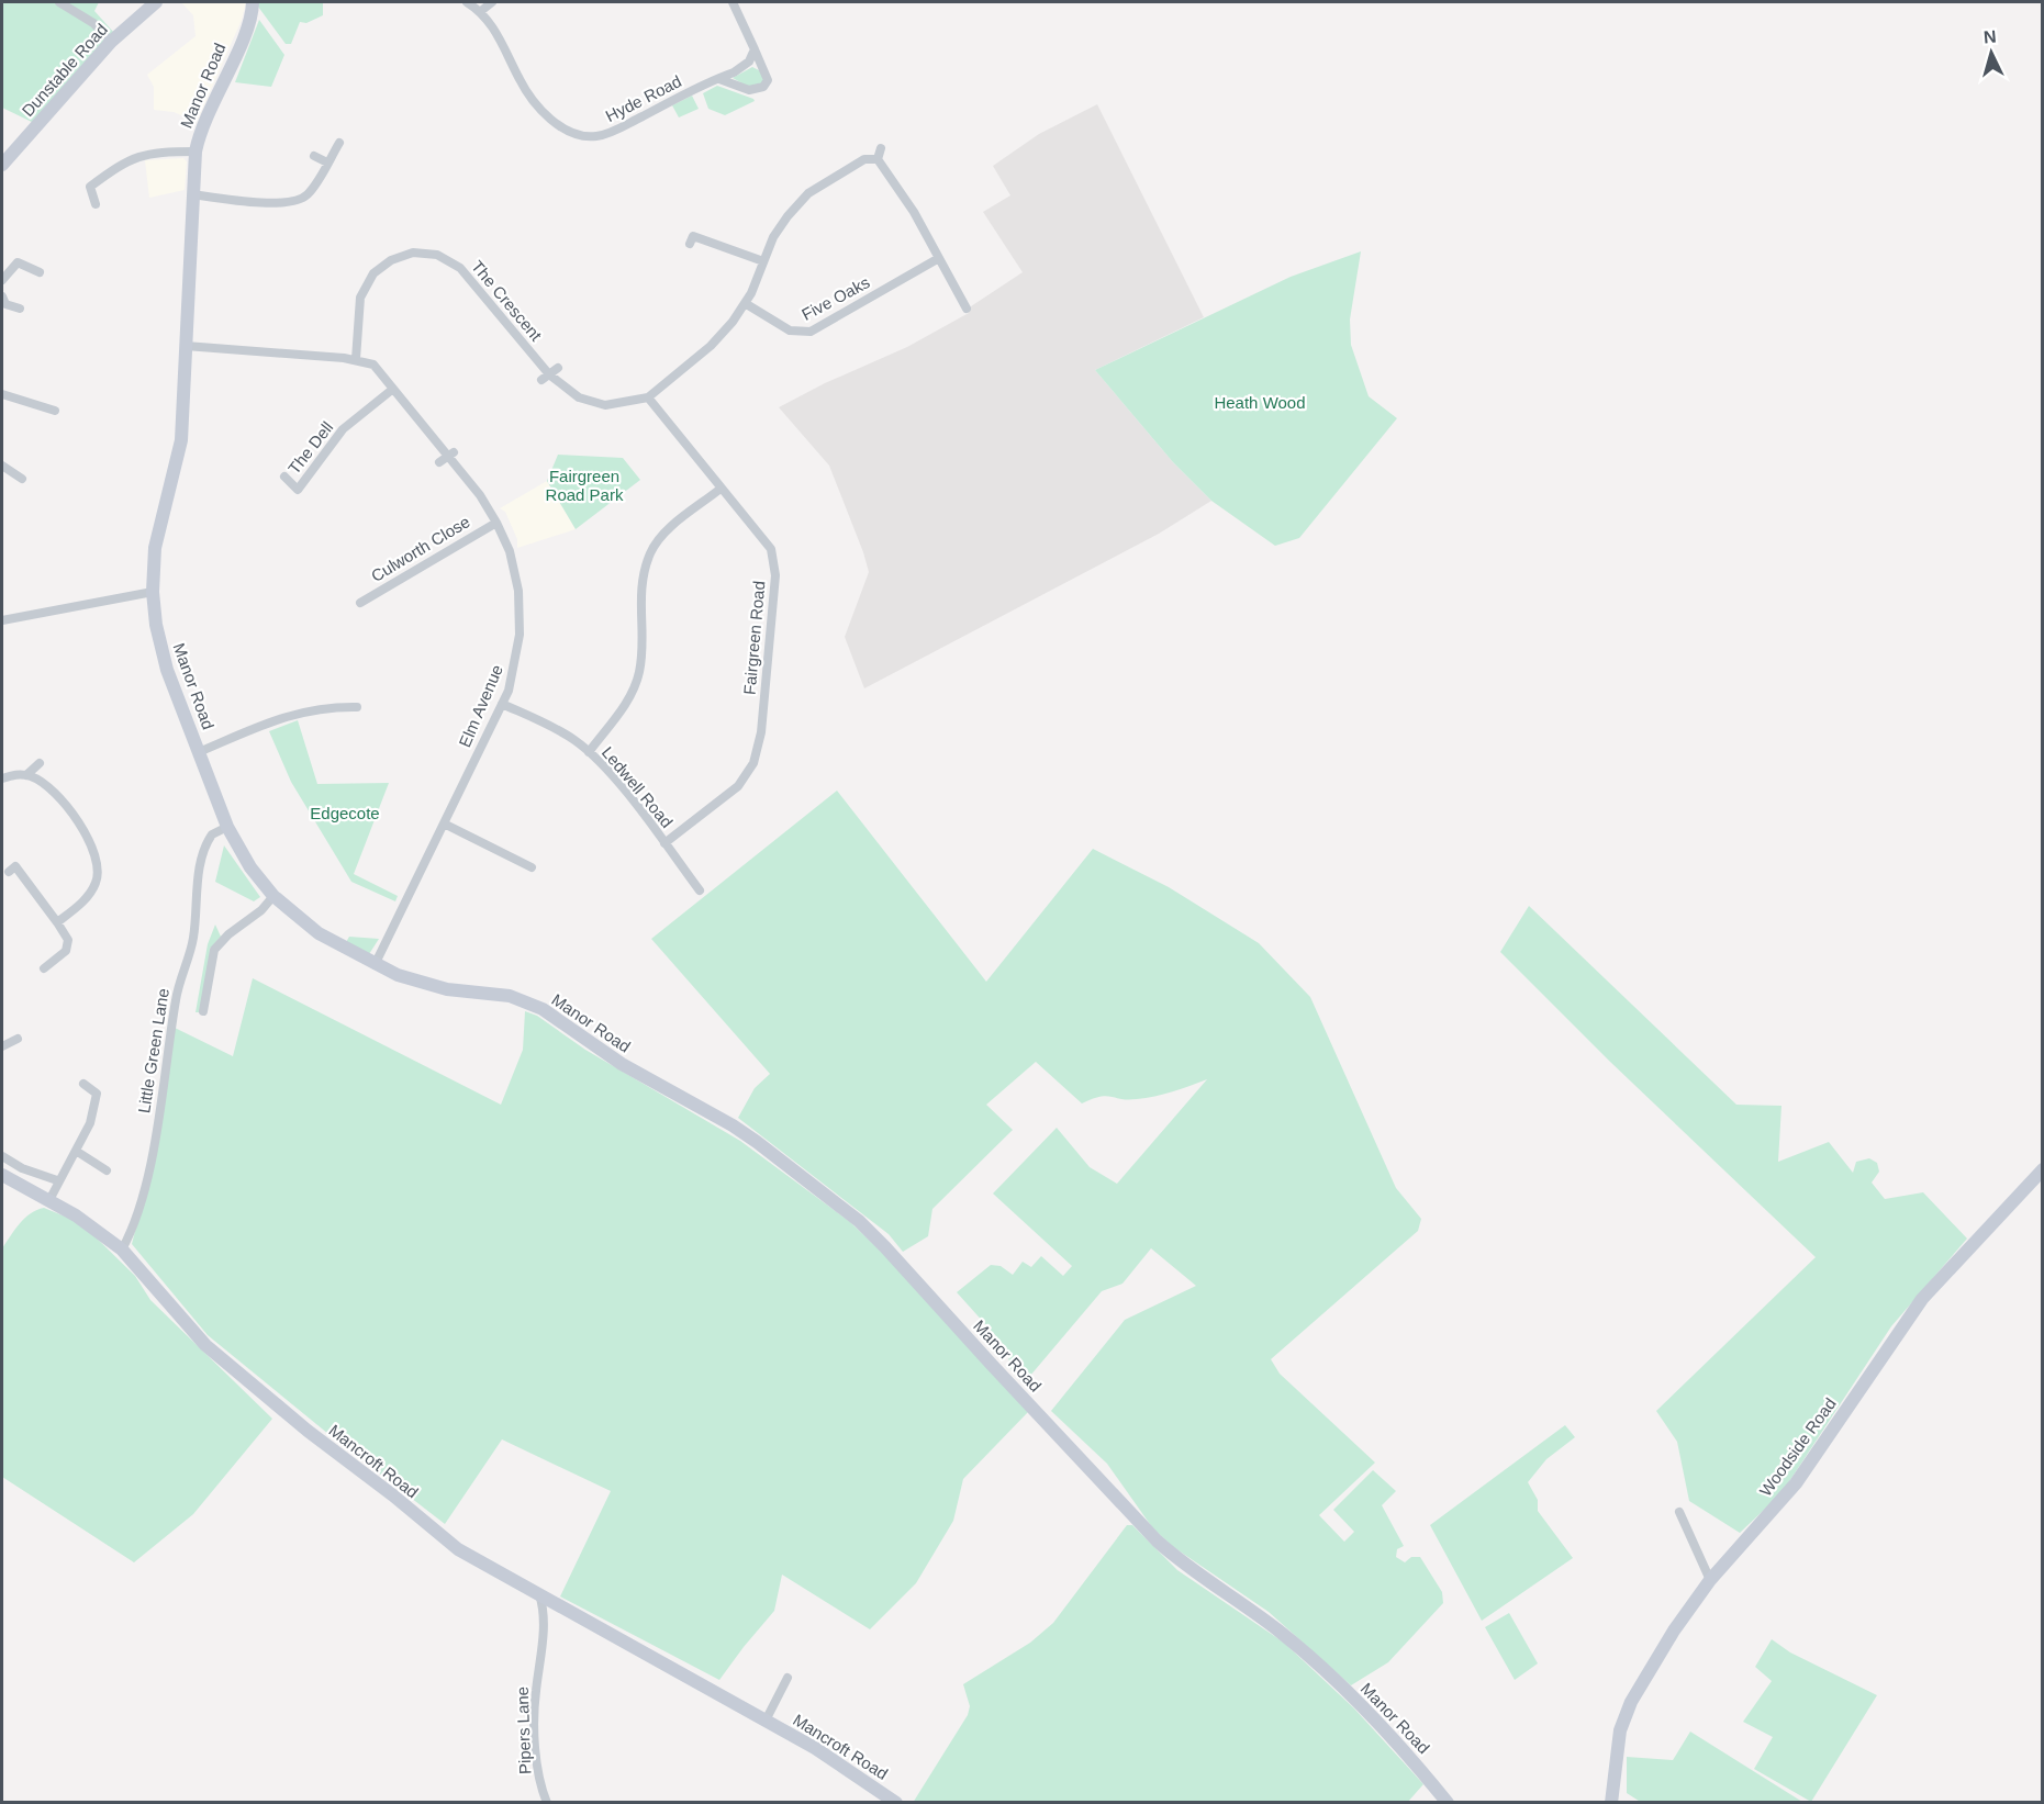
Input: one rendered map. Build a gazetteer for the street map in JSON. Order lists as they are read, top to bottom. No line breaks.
{"streets":{"street":["Dunstable Road","Manor Road","Hyde Road","Five Oaks","The Crescent","The Dell","Culworth Close","Fairgreen Road","Elm Avenue","Ledwell Road","Little Green Lane","Woodside Road","Mancroft Road","Pipers Lane"]},"crossings":[["Manor Road","Elm Avenue"],["Manor Road","Little Green Lane"],["Five Oaks","The Crescent"],["The Crescent","Fairgreen Road"],["The Crescent","Elm Avenue"],["The Dell","Elm Avenue"],["Culworth Close","Elm Avenue"],["Fairgreen Road","Ledwell Road"],["Elm Avenue","Ledwell Road"],["Little Green Lane","Mancroft Road"],["Mancroft Road","Pipers Lane"]],"parks":["Heath Wood","Fairgreen Road Park","Edgecote"],"north":"top"}
